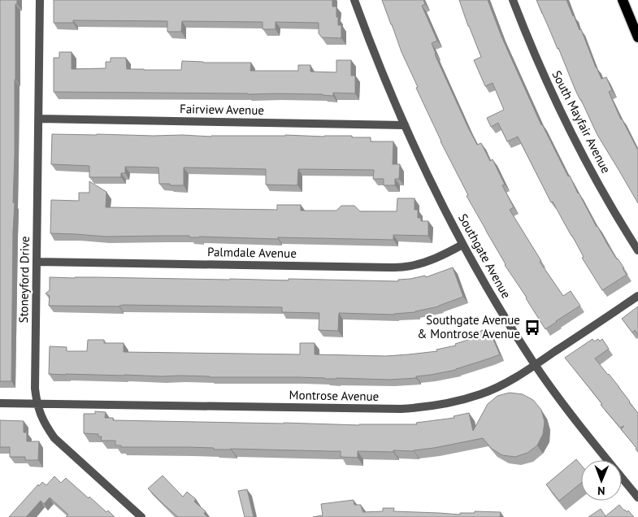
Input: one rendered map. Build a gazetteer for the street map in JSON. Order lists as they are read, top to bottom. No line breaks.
{"streets":{"street":["Fairview Avenue","South Mayfair Avenue","Palmdale Avenue","Southgate Avenue","Stoneyford Drive","Montrose Avenue"]},"crossings":[["Fairview Avenue","Southgate Avenue"],["Fairview Avenue","Stoneyford Drive"],["Palmdale Avenue","Southgate Avenue"],["Palmdale Avenue","Stoneyford Drive"],["Southgate Avenue","Montrose Avenue"],["Stoneyford Drive","Montrose Avenue"]],"places":{"bus stop":["Southgate Avenue & Montrose Avenue"]},"north":"bottom"}
